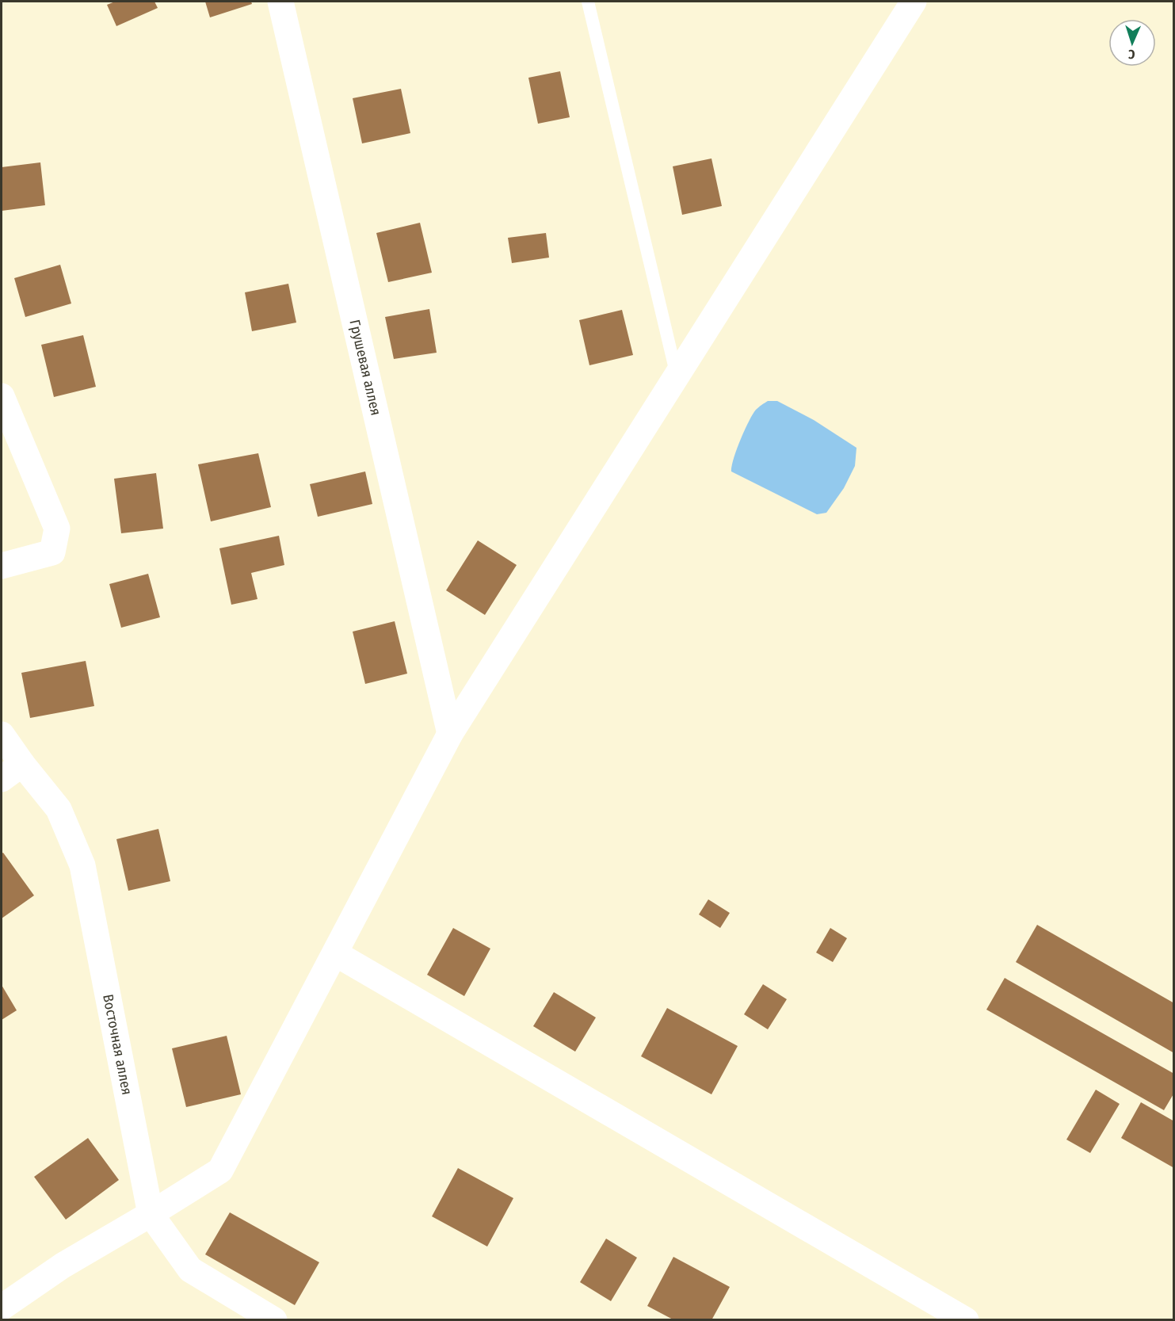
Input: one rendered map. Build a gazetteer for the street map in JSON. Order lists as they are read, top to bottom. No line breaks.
{"streets":{"street":["Грушевая аллея","Восточная аллея"]},"north":"bottom"}
